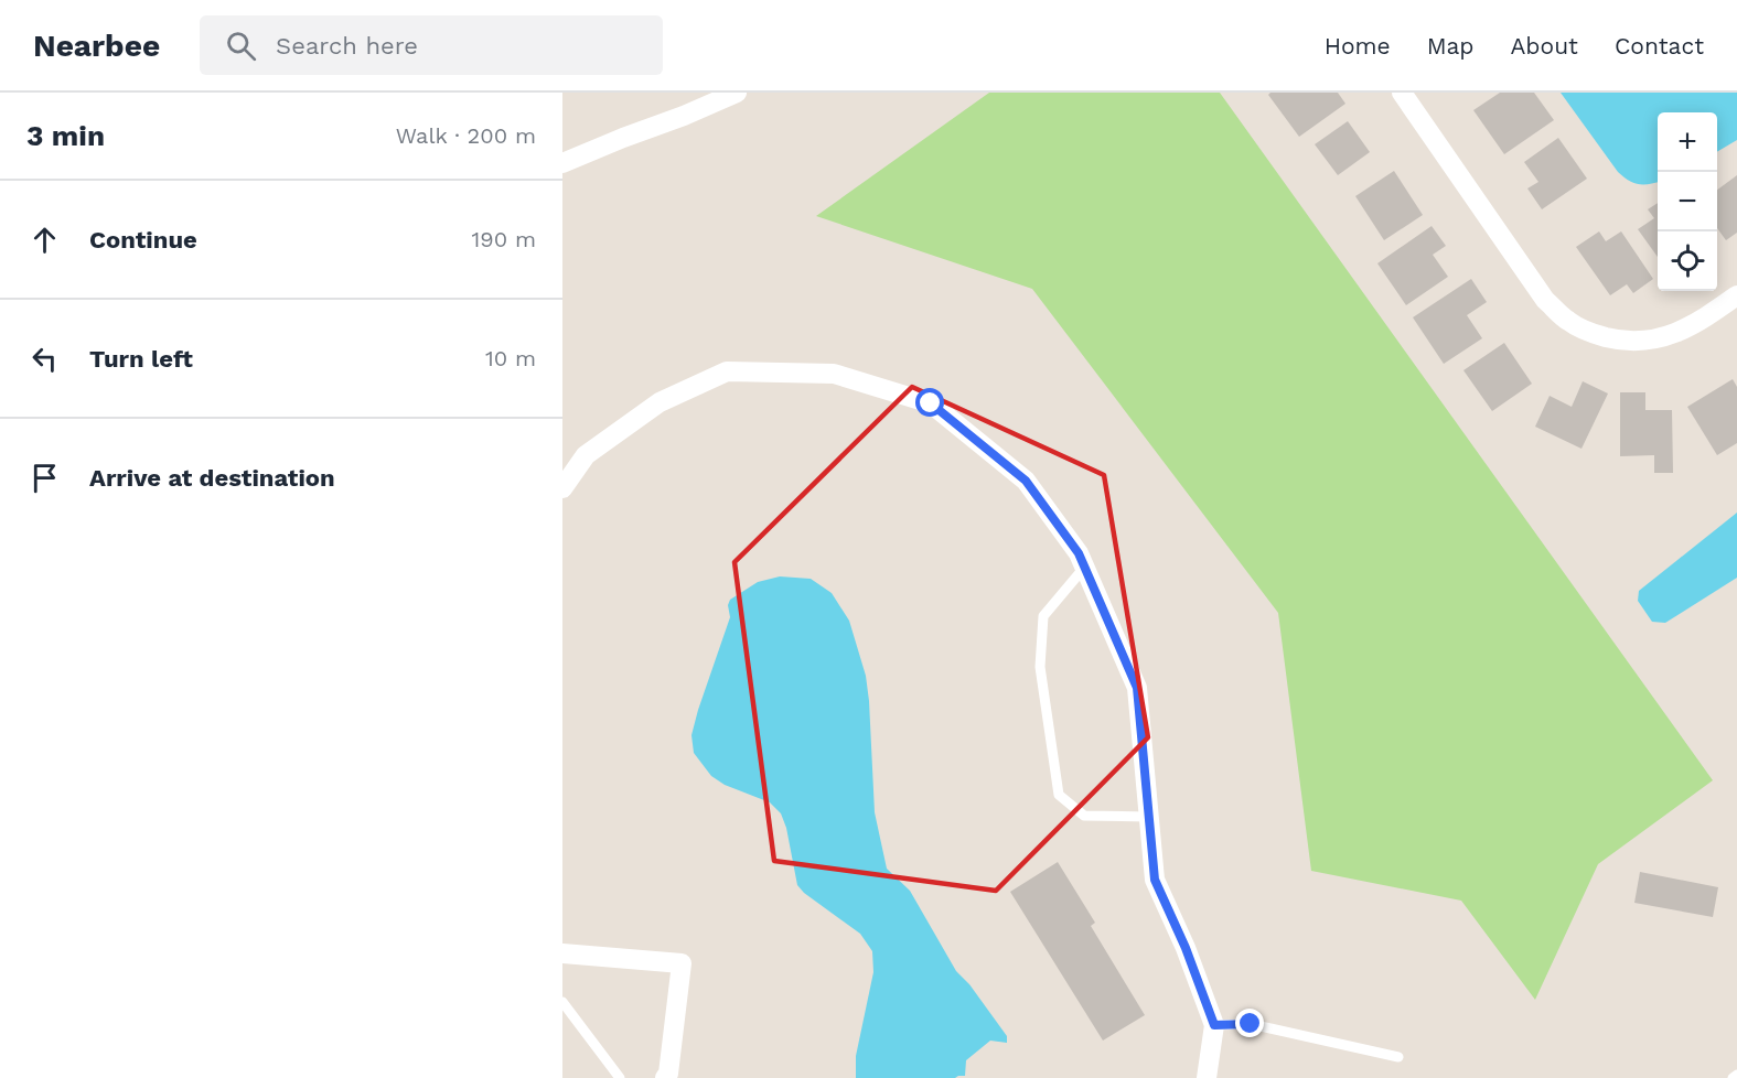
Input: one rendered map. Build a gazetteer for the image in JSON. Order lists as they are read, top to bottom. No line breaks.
{"page":{"header":"Nearbee","search":"Search here","nav":["Home","Map","About","Contact"],"heading":["3 min","Walk · 200 m"],"map_buttons":["+","−"],"list":[["Continue","190 m"],["Turn left","10 m"],"Arrive at destination"]}}
